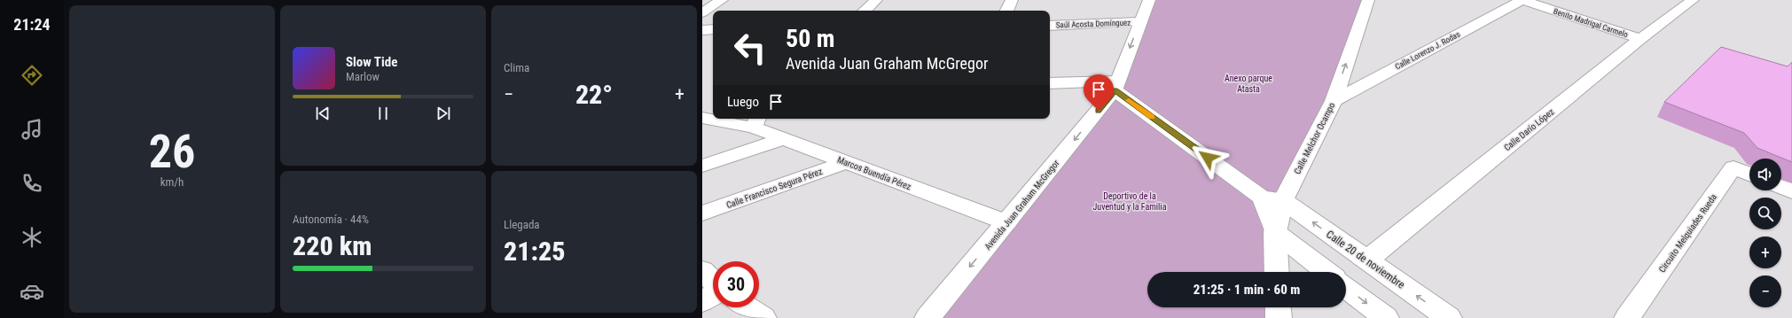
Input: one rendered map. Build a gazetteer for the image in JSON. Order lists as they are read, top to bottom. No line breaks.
{"streets":{"street":["Benito Madrigal Carmelo","Saúl Acosta Domínguez","Calle Lorenzo J. Rodas","Calle Darío López","Calle Melchor Ocampo","Marcos Buendía Pérez","Calle Francisco Segura Pérez","Avenida Juan Graham McGregor","Circuito Melquiades Rueda","Calle 20 de noviembre"]},"crossings":[["Benito Madrigal Carmelo","Calle Lorenzo J. Rodas"],["Benito Madrigal Carmelo","Calle Darío López"],["Saúl Acosta Domínguez","Avenida Juan Graham McGregor"],["Calle Lorenzo J. Rodas","Calle Melchor Ocampo"],["Calle Darío López","Calle 20 de noviembre"],["Calle Melchor Ocampo","Calle 20 de noviembre"],["Marcos Buendía Pérez","Calle Francisco Segura Pérez"],["Marcos Buendía Pérez","Avenida Juan Graham McGregor"]],"one_way":["Calle Melchor Ocampo","Avenida Juan Graham McGregor"],"parks":["Anexo parque Atasta","Deportivo de la Juventud y la Familia"],"page":{"tabs":"21:24","tile":[["26","km/h"],"Clima",["Autonomía · 44%","220 km"],["Llegada","21:25"]],"turn":["50 m","Avenida Juan Graham McGregor"],"song":["Slow Tide","Marlow"],"heat":["−","22°","+"],"then":"Luego","map_buttons":["+","−"],"limit":"30","trip":"21:25 · 1 min · 60 m"}}
